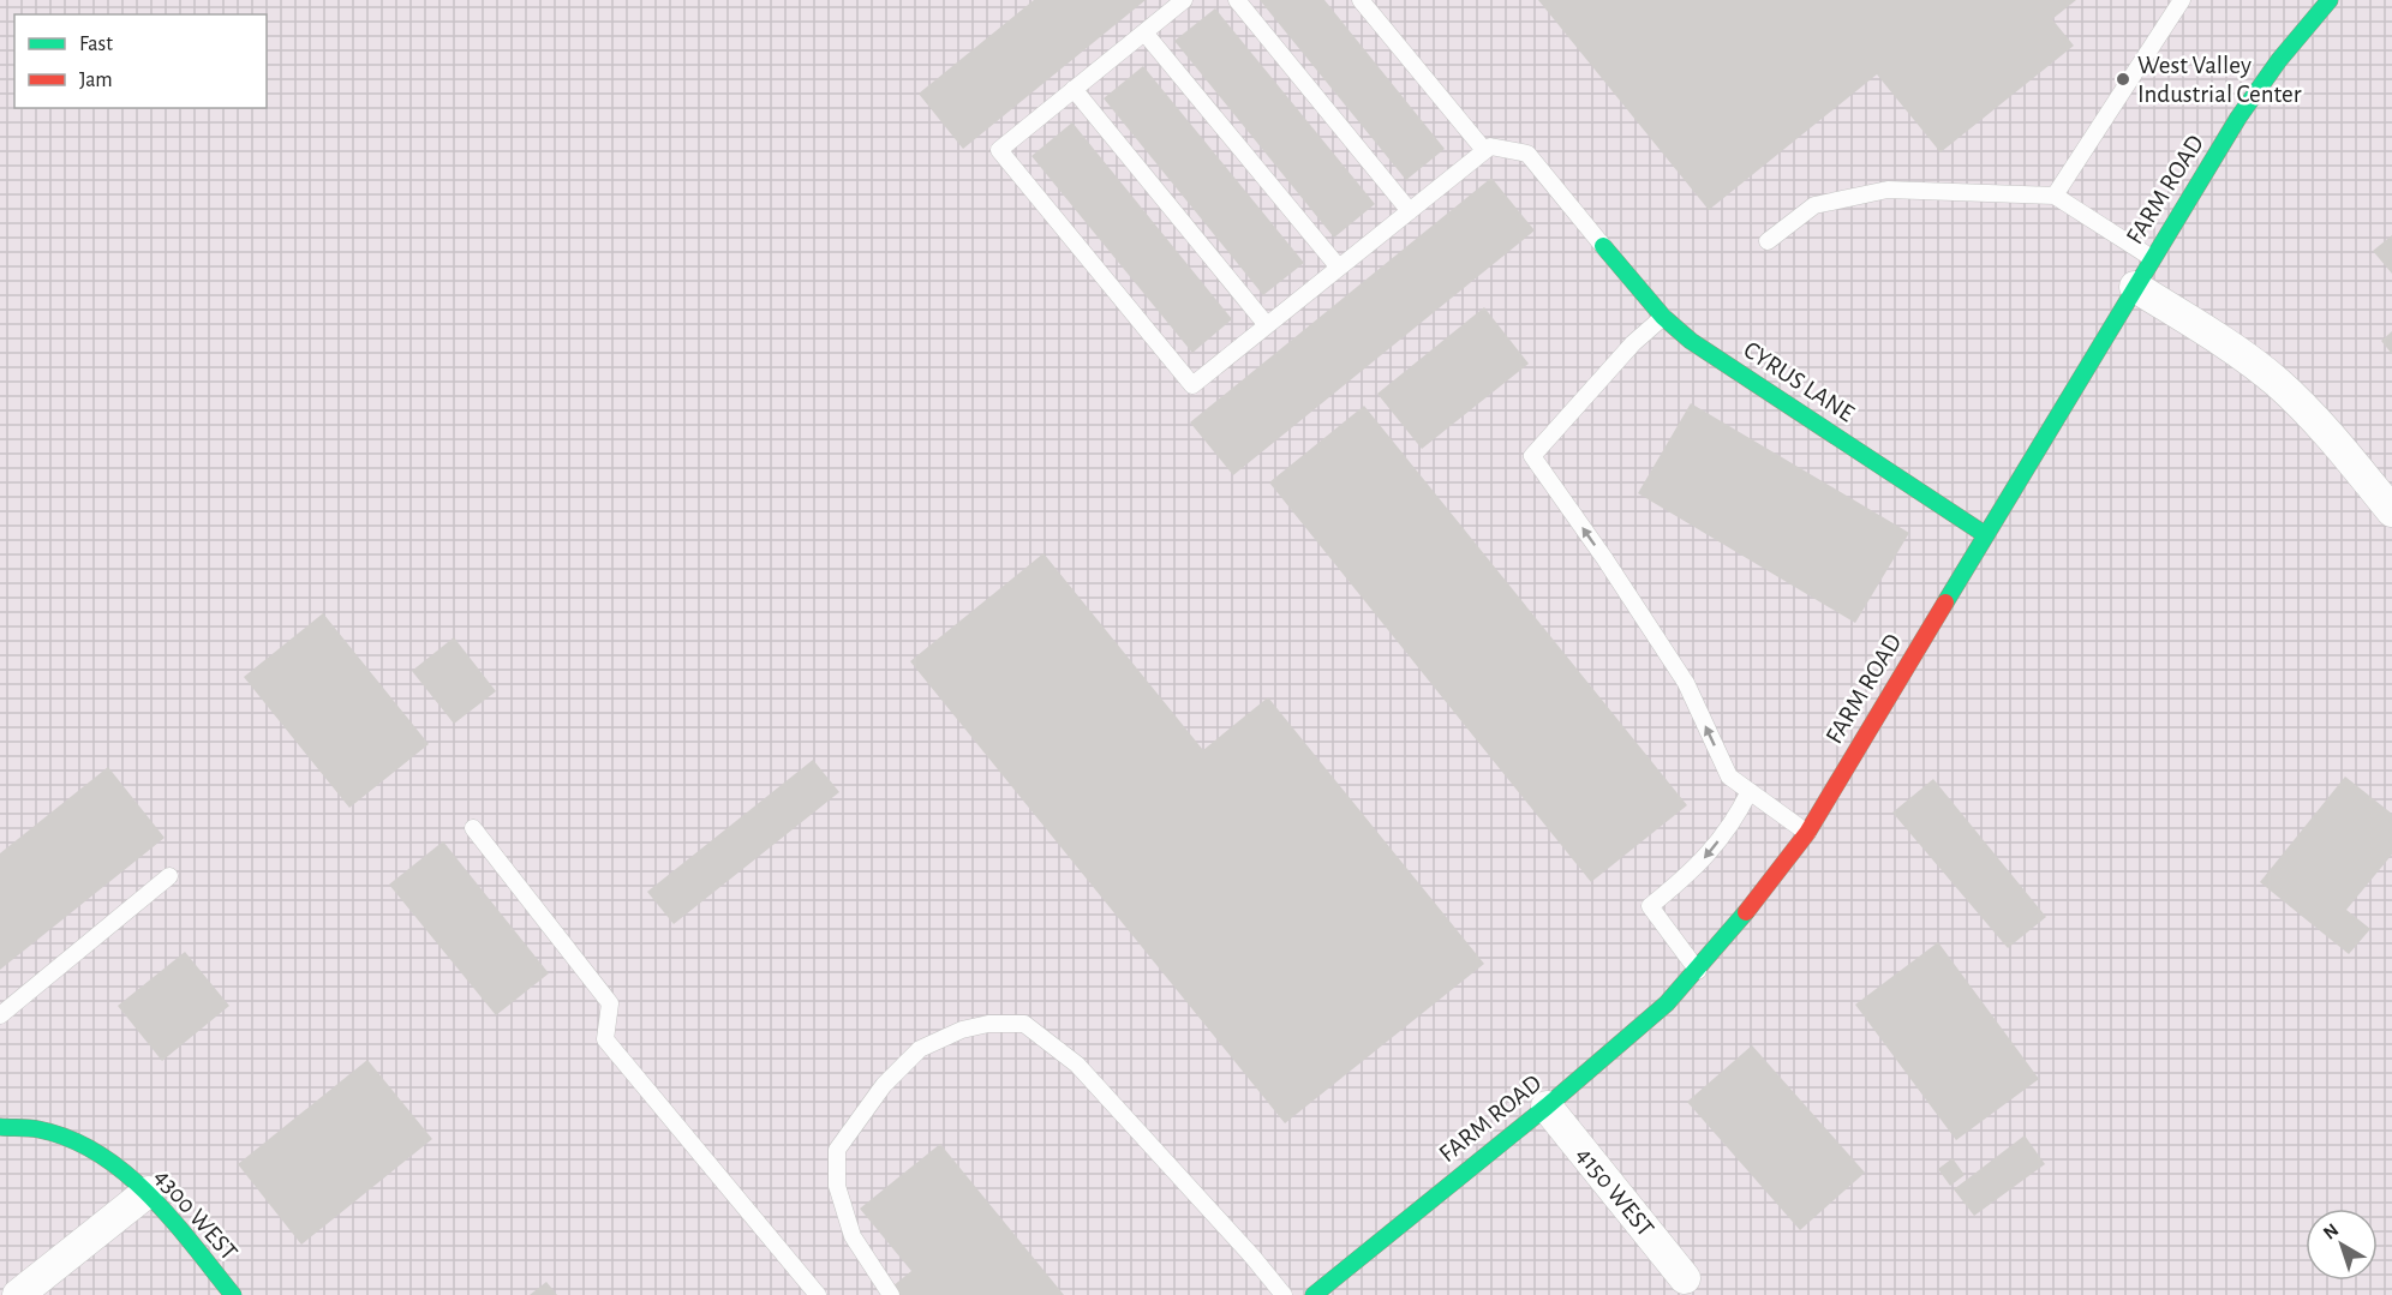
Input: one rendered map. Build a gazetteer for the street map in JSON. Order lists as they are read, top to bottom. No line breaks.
{"streets":{"street":["FARM ROAD","CYRUS LANE","4150 WEST","4300 WEST"]},"crossings":[["FARM ROAD","CYRUS LANE"],["FARM ROAD","4150 WEST"]],"places":["West Valley Industrial Center"],"legend":["Fast","Jam"],"north":"top left"}
